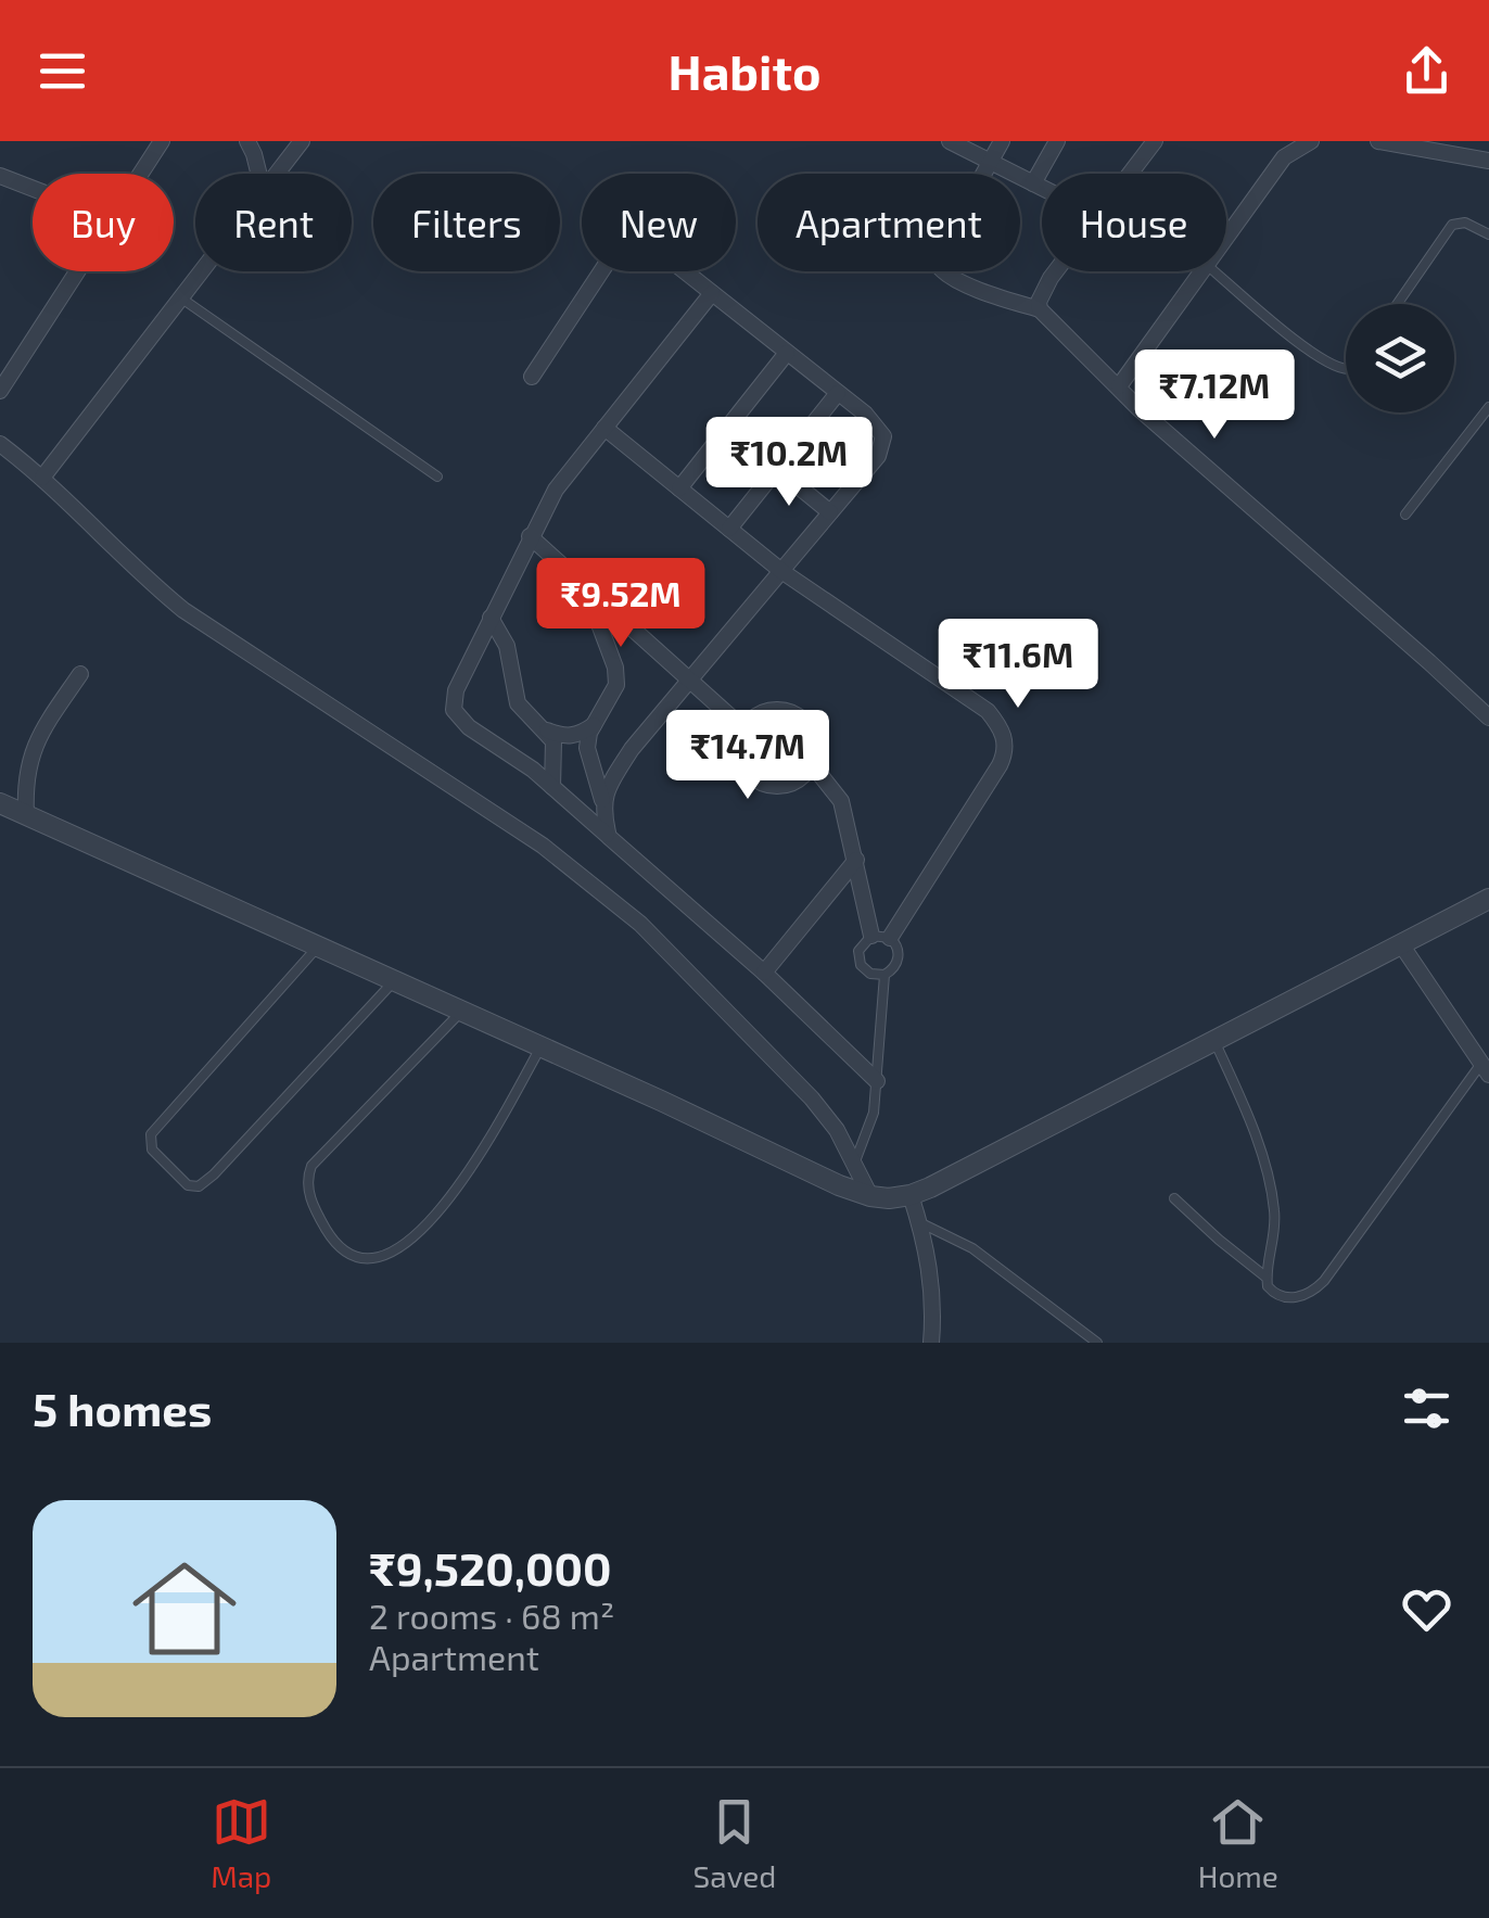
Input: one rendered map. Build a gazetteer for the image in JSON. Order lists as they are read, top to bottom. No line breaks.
{"page":{"header":"Habito","chip":["Buy","Rent","Filters","New","Apartment","House"],"price":["₹7.12M","₹10.2M","₹9.52M","₹11.6M","₹14.7M"],"heading":"5 homes","list":[{"name":"₹9,520,000","note":"2 rooms · 68 m² · Apartment"}],"tabs":["Map","Saved","Home"]}}
